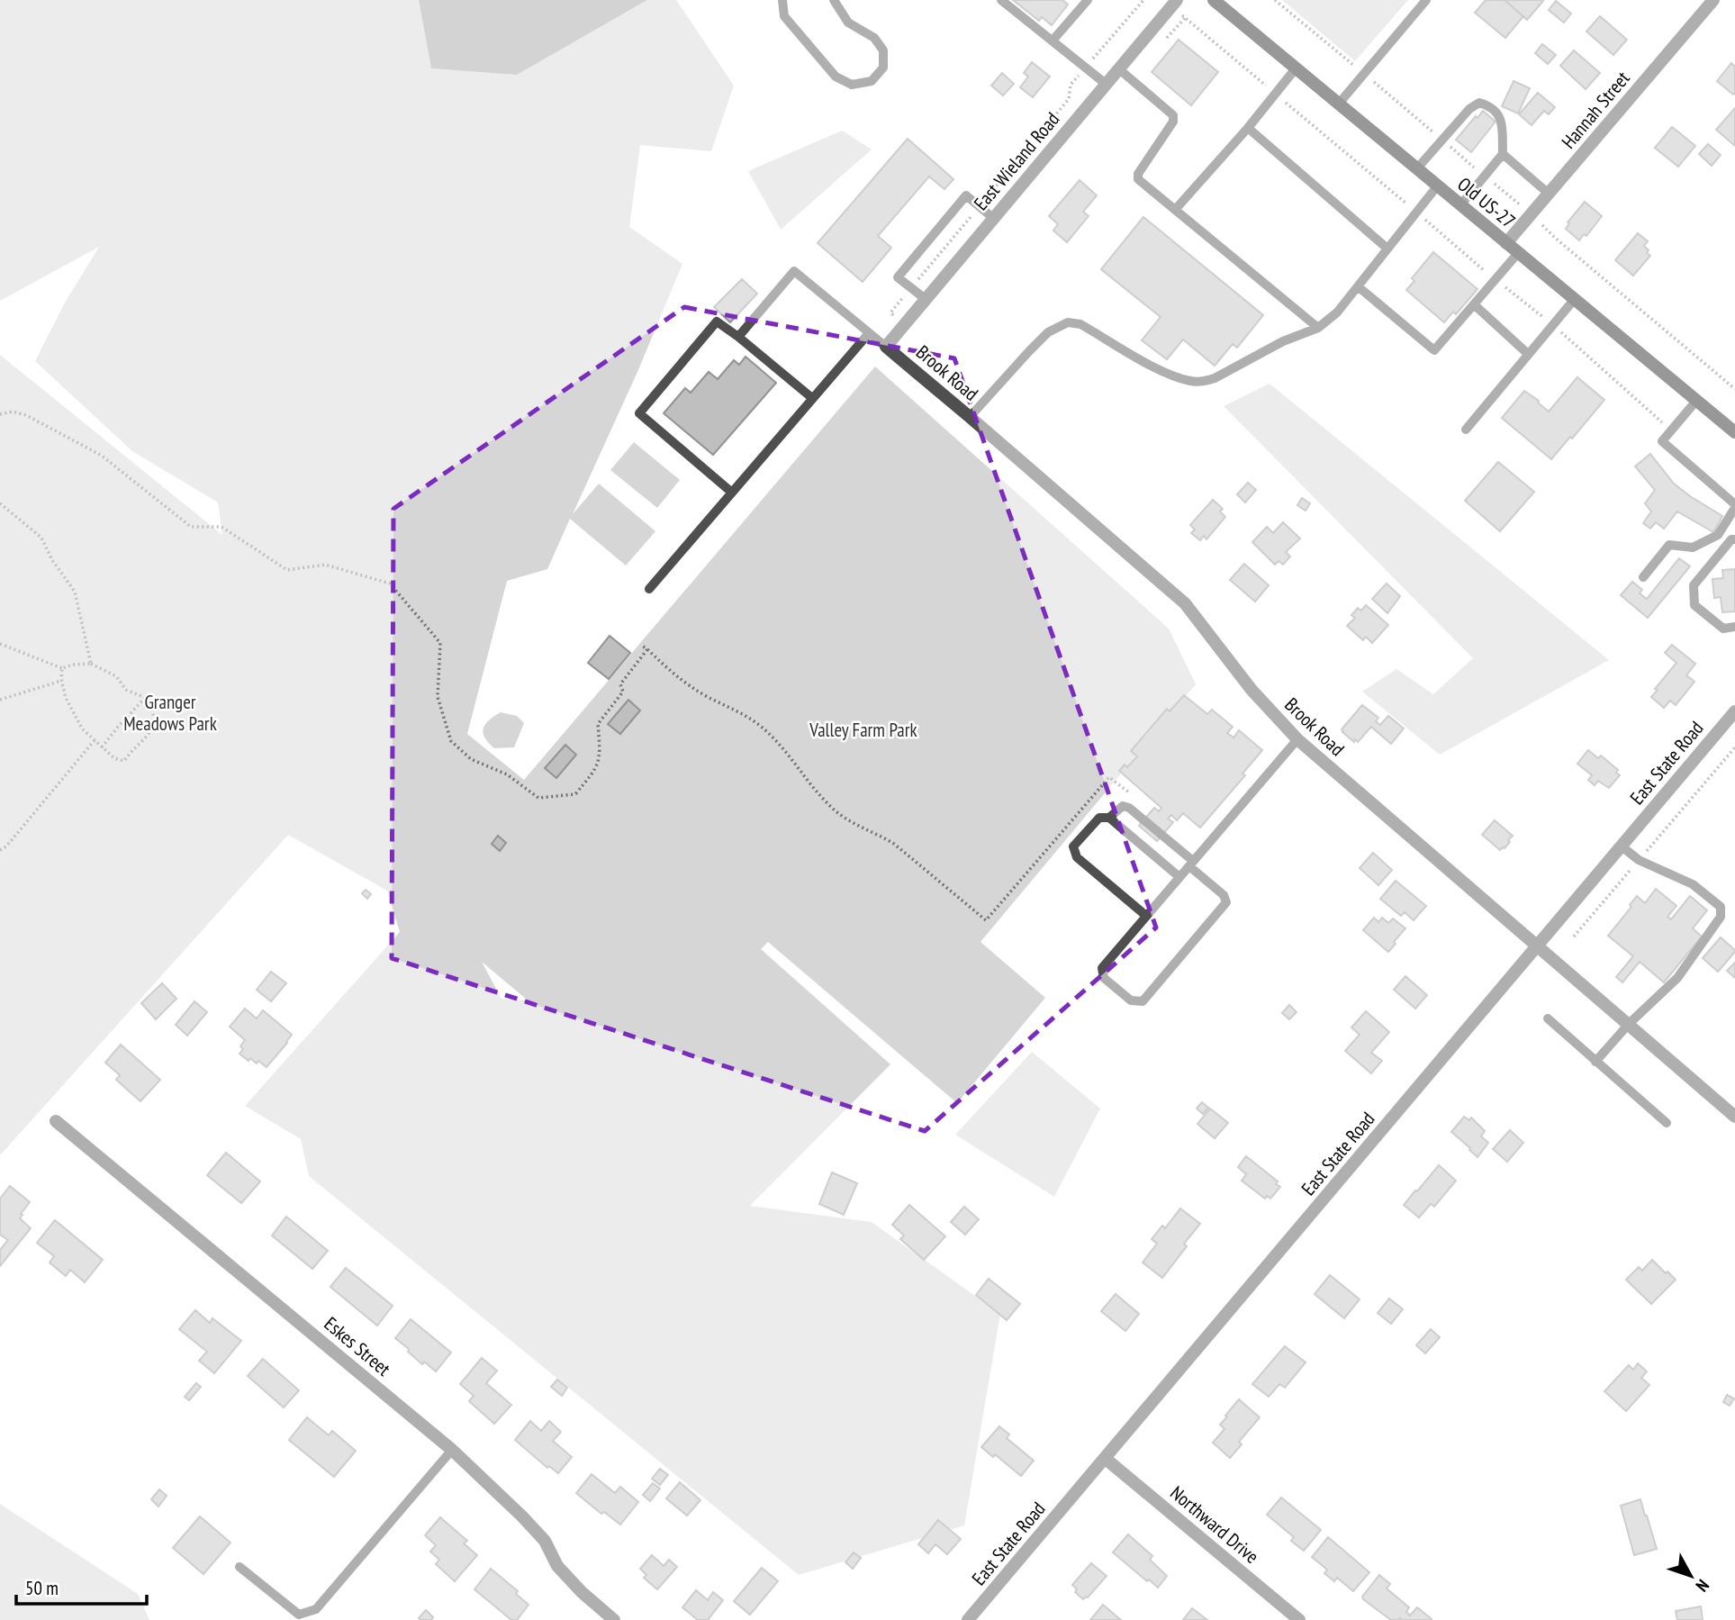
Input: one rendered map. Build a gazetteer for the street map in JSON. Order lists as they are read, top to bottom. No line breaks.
{"streets":{"main road":["Old US-27"],"street":["Hannah Street","East Wieland Road","Brook Road","East State Road","Eskes Street","Northward Drive"]},"crossings":[["Hannah Street","Old US-27"],["East Wieland Road","Brook Road"],["Brook Road","East State Road"],["East State Road","Northward Drive"]],"parks":["Granger Meadows Park","Valley Farm Park"],"scale_bar":"50 m","north":"bottom right"}
